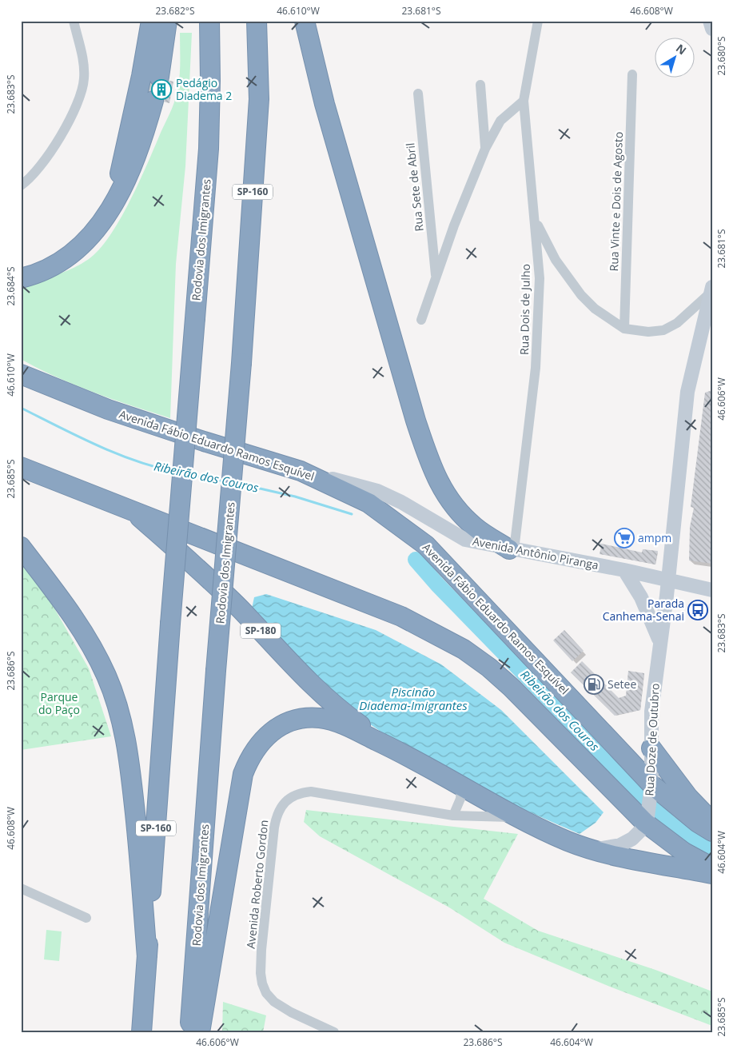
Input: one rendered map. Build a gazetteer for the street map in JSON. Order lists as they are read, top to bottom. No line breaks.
{"streets":{"highway":["SP-160","Rodovia dos Imigrantes","Avenida Fábio Eduardo Ramos Esquível","SP-180"],"street":["Rua Sete de Abril","Rua Vinte e Dois de Agosto","Rua Dois de Julho","Avenida Antônio Piranga","Rua Doze de Outubro","Avenida Roberto Gordon"]},"crossings":[["Rua Dois de Julho","Avenida Antônio Piranga"],["Avenida Fábio Eduardo Ramos Esquível","Avenida Antônio Piranga"],["Avenida Fábio Eduardo Ramos Esquível","Rua Doze de Outubro"],["Avenida Antônio Piranga","Rua Doze de Outubro"],["SP-180","Rua Doze de Outubro"],["SP-180","Avenida Roberto Gordon"]],"water":["Ribeirão dos Couros","Piscinão Diadema-Imigrantes"],"parks":["Parque do Paço"],"places":{"building":["Pedágio Diadema 2"],"supermarket":["ampm"],"bus stop":["Parada Canhema-Senai"],"fuel station":["Setee"]},"north":"top right","coordinates":["23.682°S","46.610°W","23.681°S","46.608°W","23.680°S","23.683°S","23.684°S","46.606°W","23.685°S","23.686°S","46.604°W"]}
